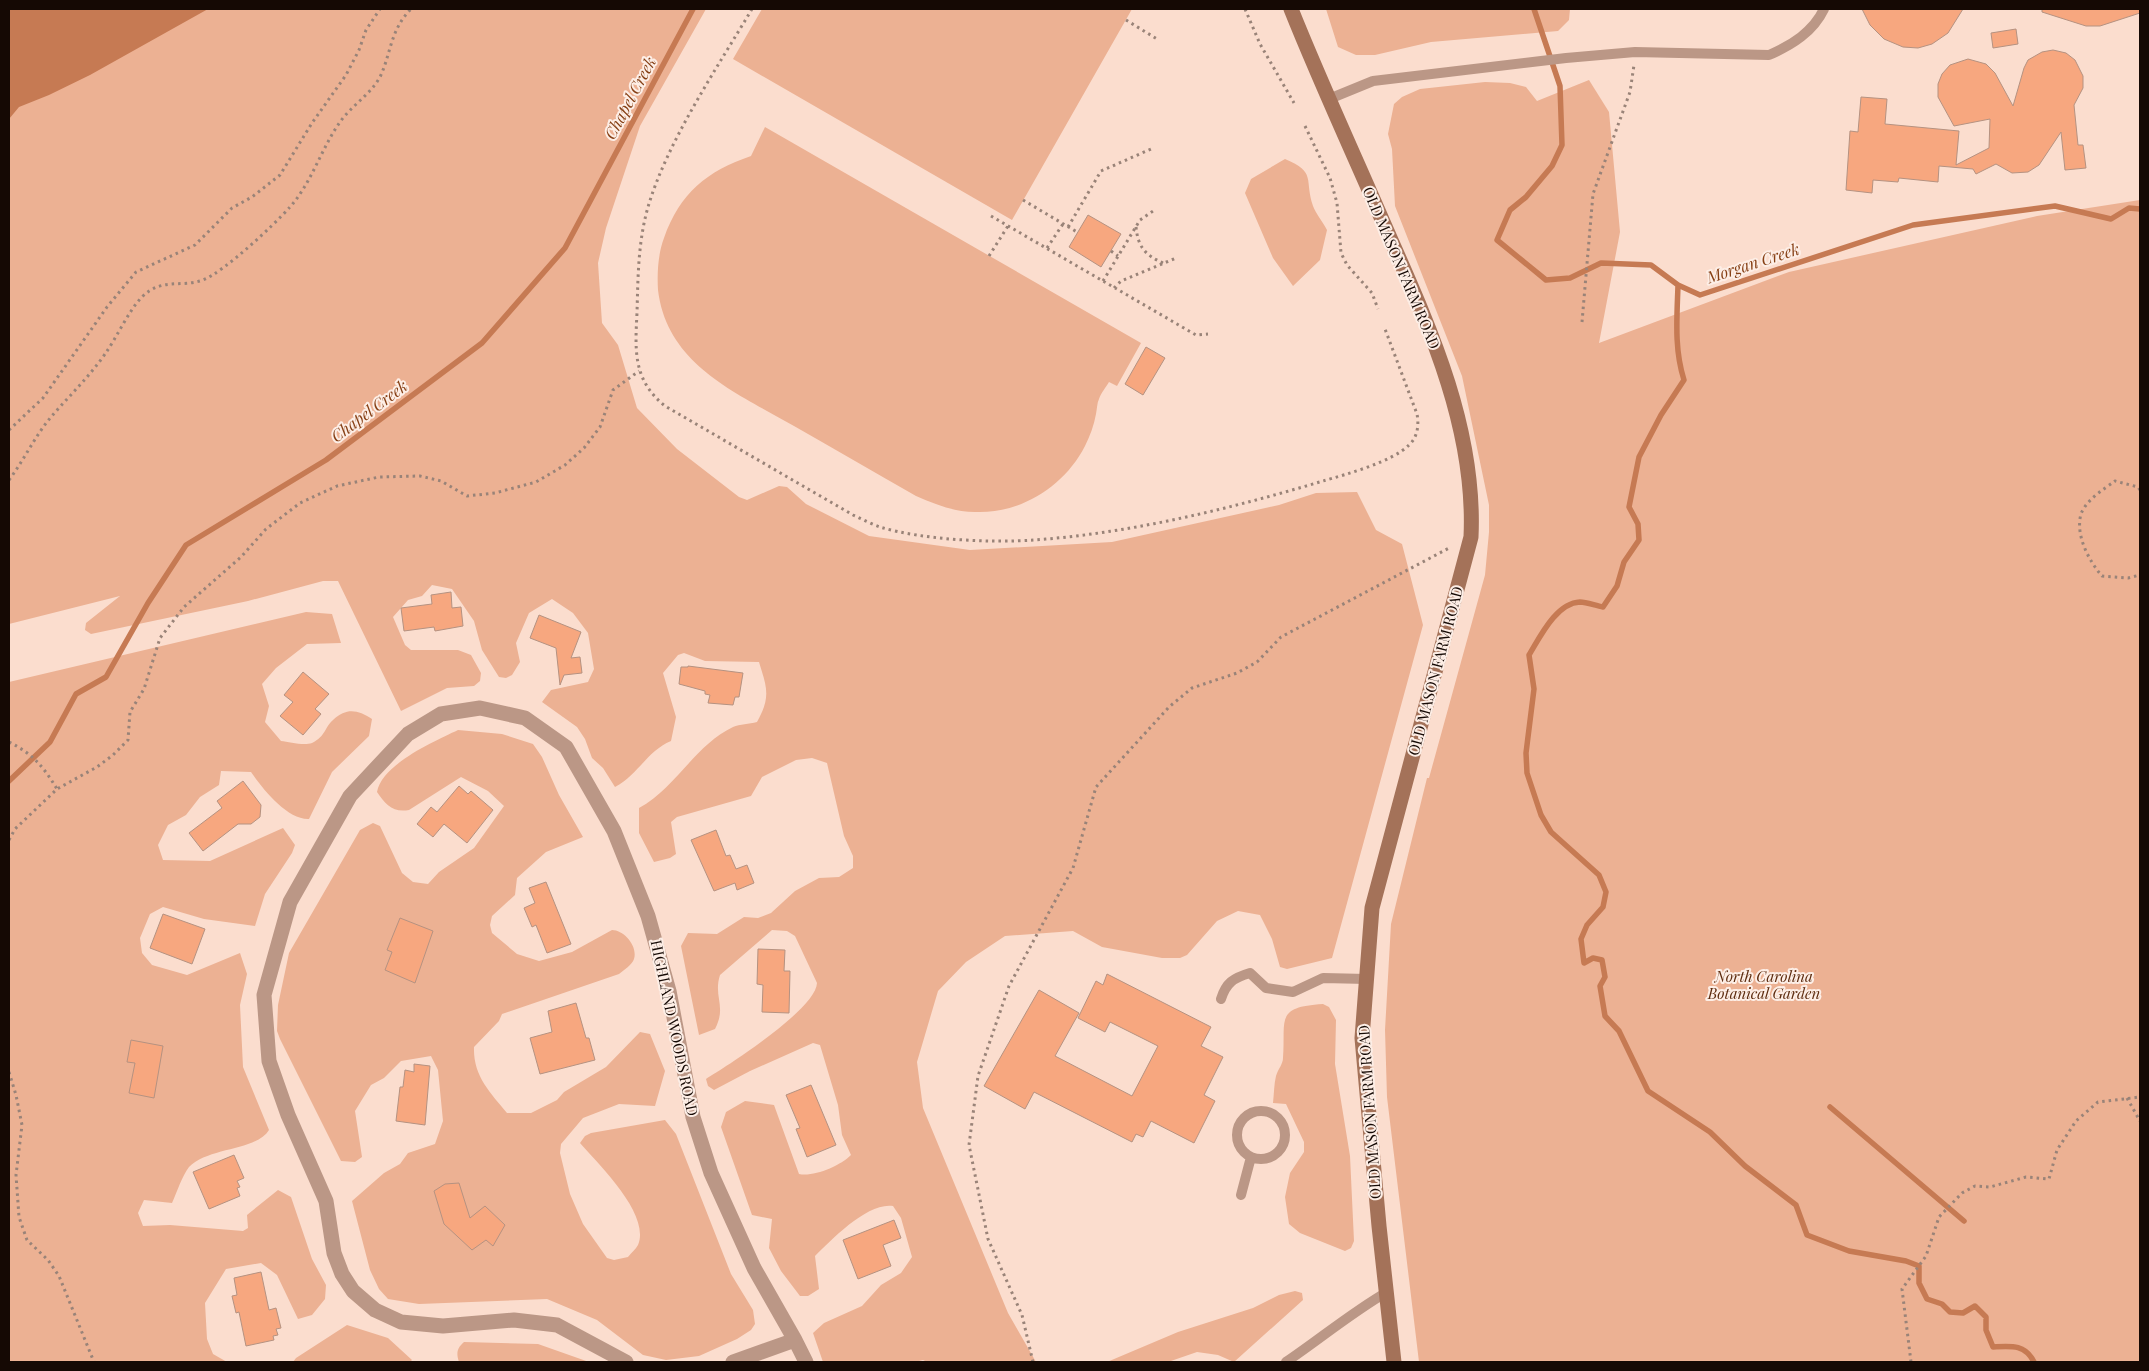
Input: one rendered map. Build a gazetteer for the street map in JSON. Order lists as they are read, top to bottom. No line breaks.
{"streets":{"street":["OLD MASON FARM ROAD","HIGHLAND WOODS ROAD"]},"water":["Chapel Creek","Morgan Creek"],"parks":["North Carolina Botanical Garden"]}
